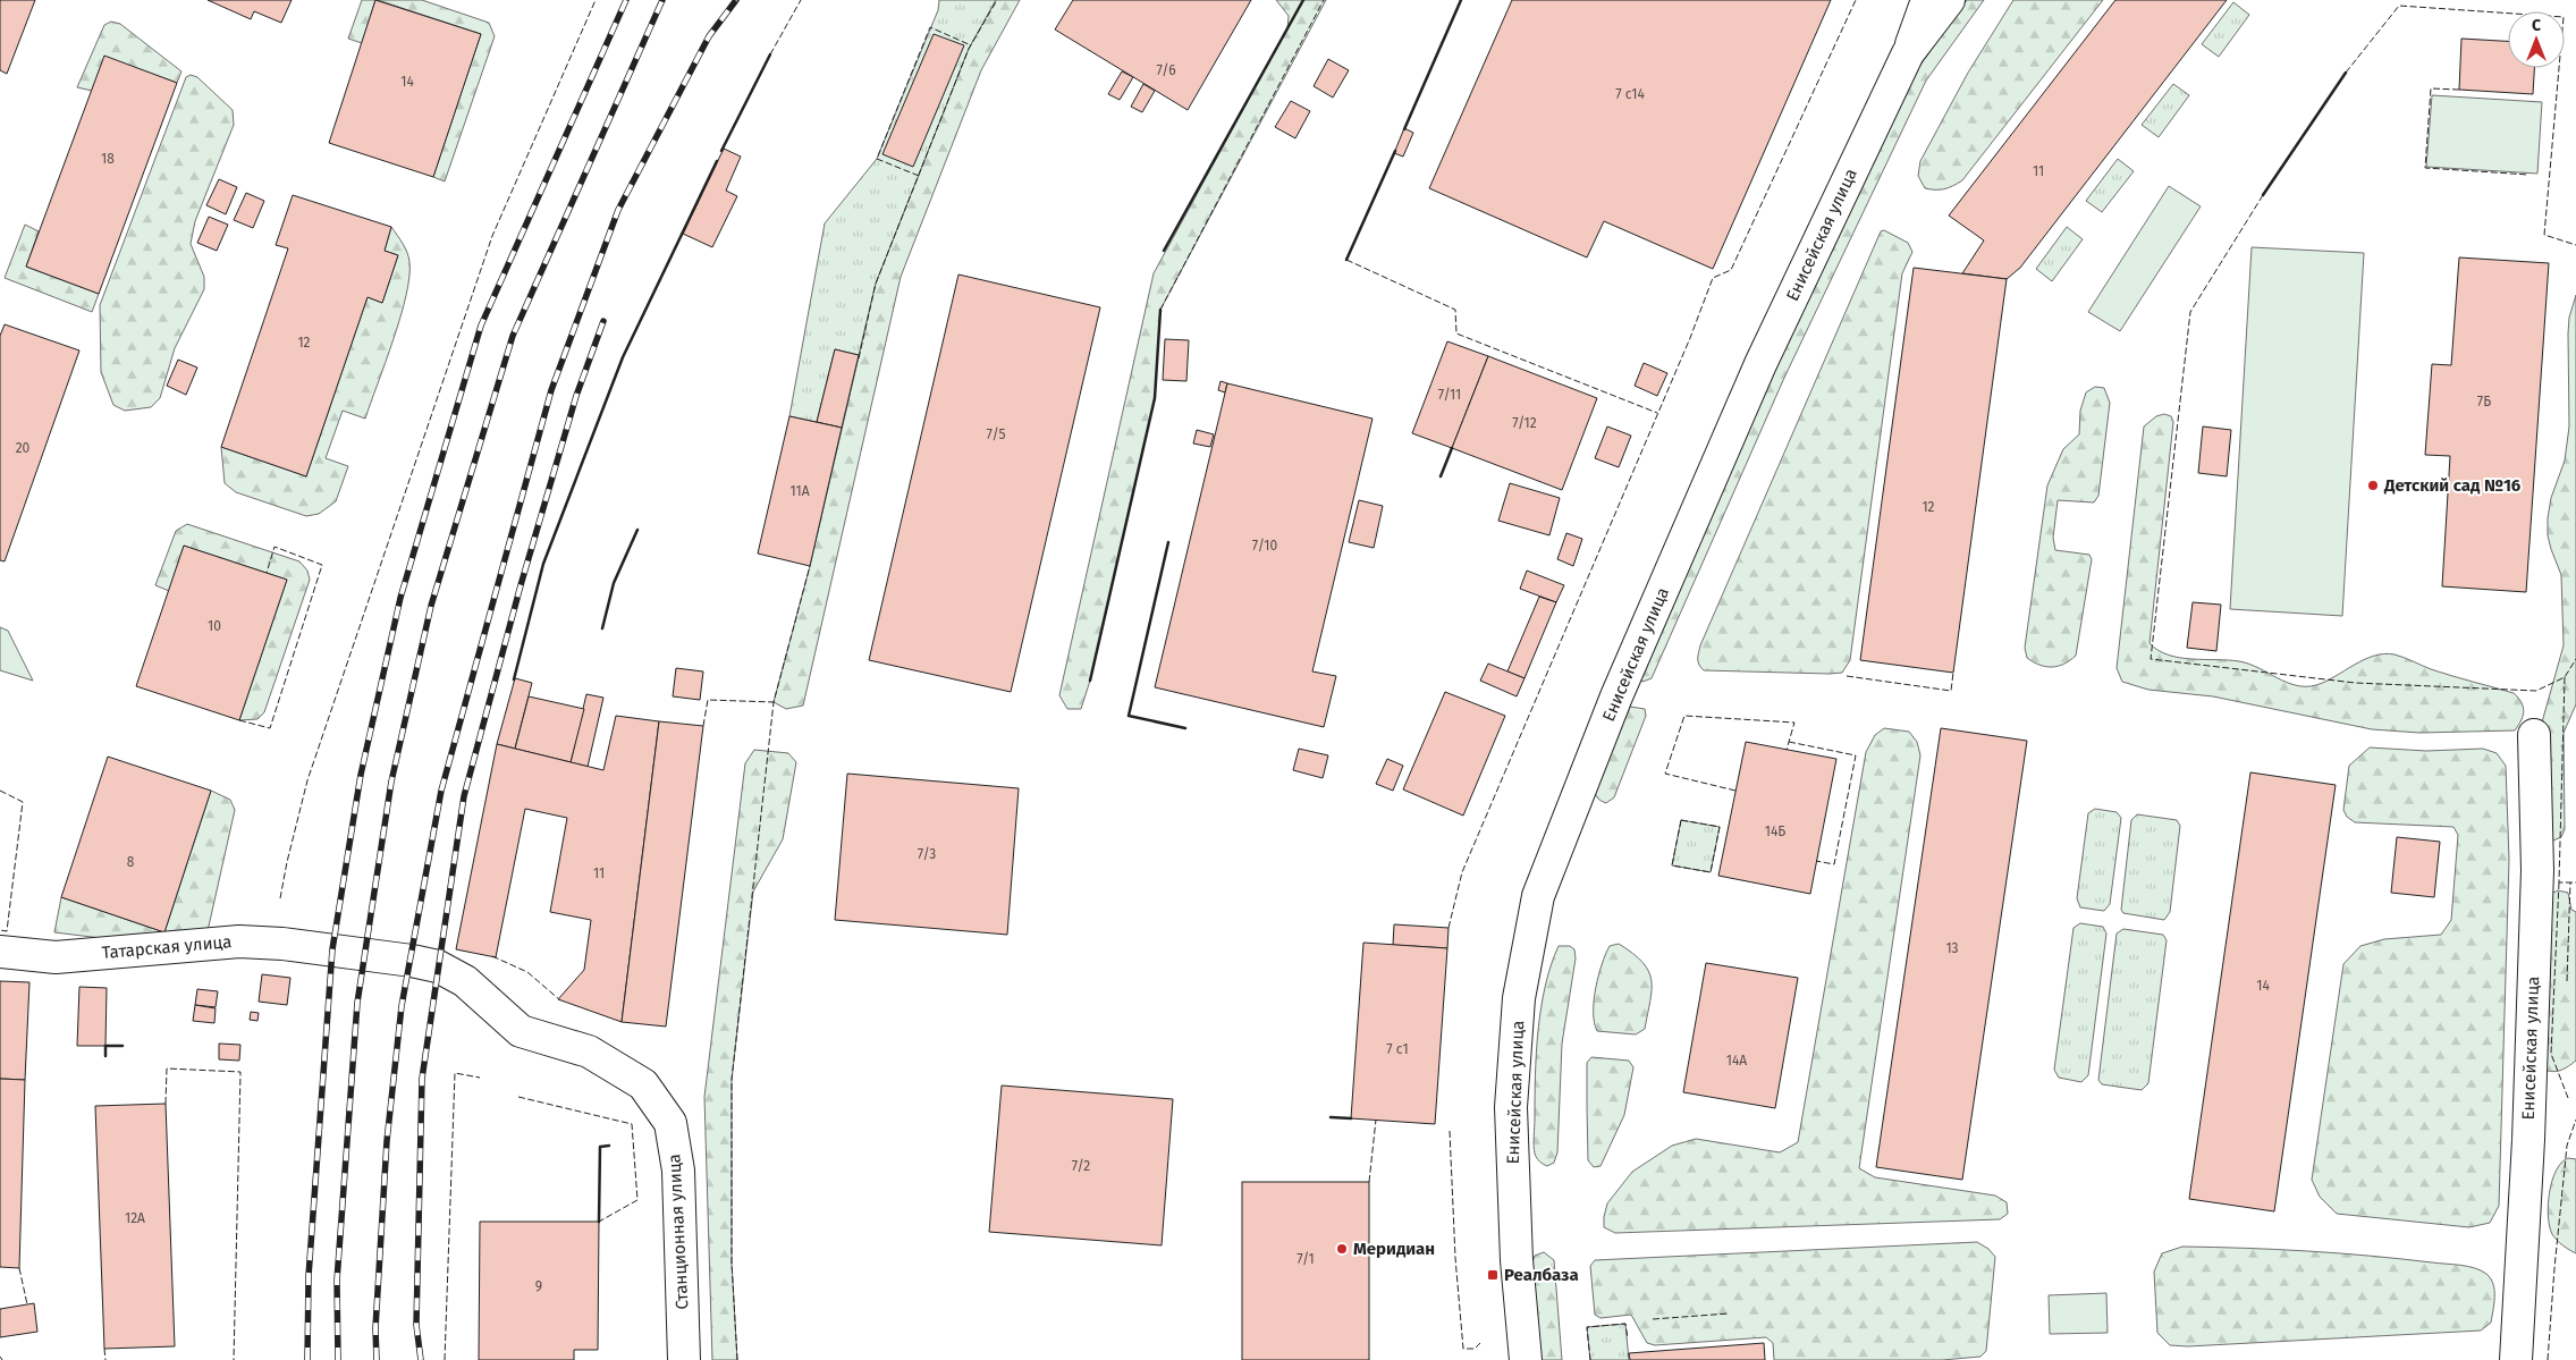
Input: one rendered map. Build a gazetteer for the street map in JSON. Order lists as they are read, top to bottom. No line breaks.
{"streets":{"street":["Енисейская улица","Татарская улица","Станционная улица"]},"crossings":[["Татарская улица","Станционная улица"]],"places":{"other":["Детский сад №16","Меридиан"],"transit":["Реалбаза"]},"house_numbers":["7/6","14","7 с14","18","11","12","7/11","7Б","7/12","7/5","20","11А","12","7/10","10","14Б","7/3","8","11","13","14","7 с1","14А","7/2","12А","7/1","9"],"north":"top"}
